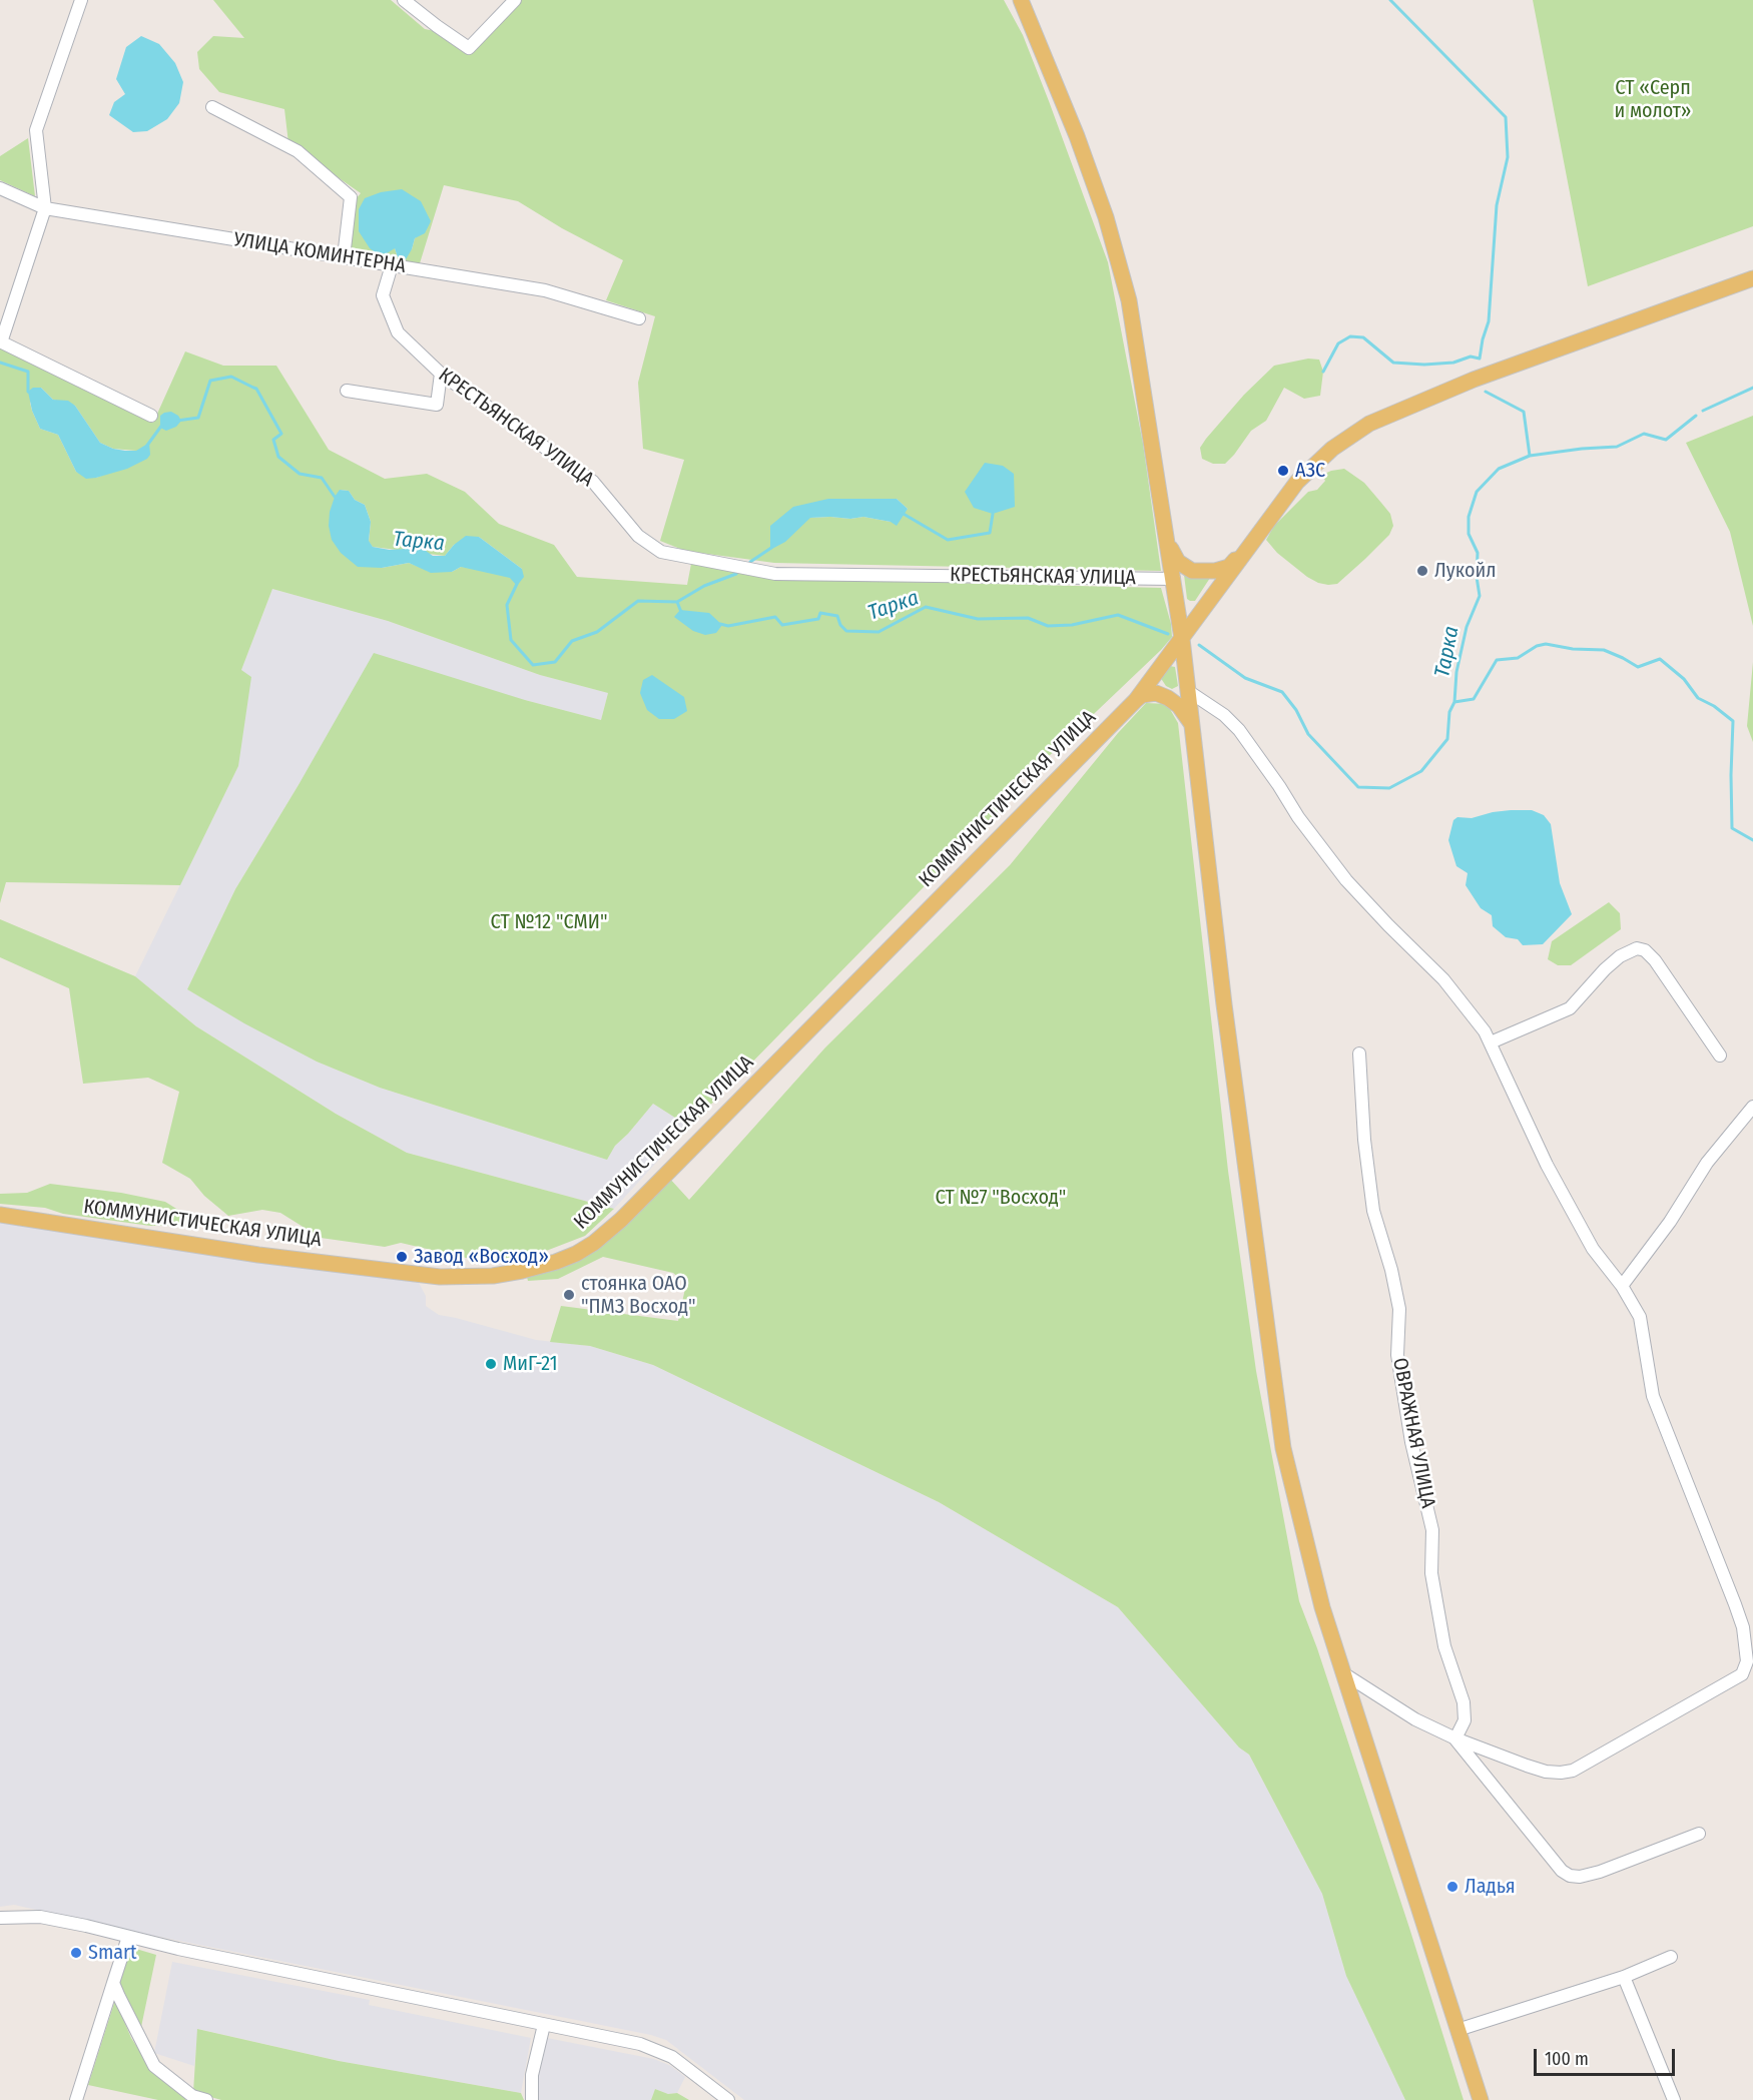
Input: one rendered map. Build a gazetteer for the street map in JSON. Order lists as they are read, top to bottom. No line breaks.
{"streets":{"main road":["КОММУНИСТИЧЕСКАЯ УЛИЦА"],"street":["УЛИЦА КОМИНТЕРНА","КРЕСТЬЯНСКАЯ УЛИЦА","ОВРАЖНАЯ УЛИЦА"]},"crossings":[["УЛИЦА КОМИНТЕРНА","КРЕСТЬЯНСКАЯ УЛИЦА"]],"water":["Тарка"],"parks":["СТ «Серп и молот»","СТ №12 \"СМИ\"","СТ №7 \"Восход\""],"places":["АЗС","Лукойл","Завод «Восход»","стоянка ОАО \"ПМЗ Восход\"","МиГ-21","Ладья","Smart"],"scale_bar":"100 m"}
